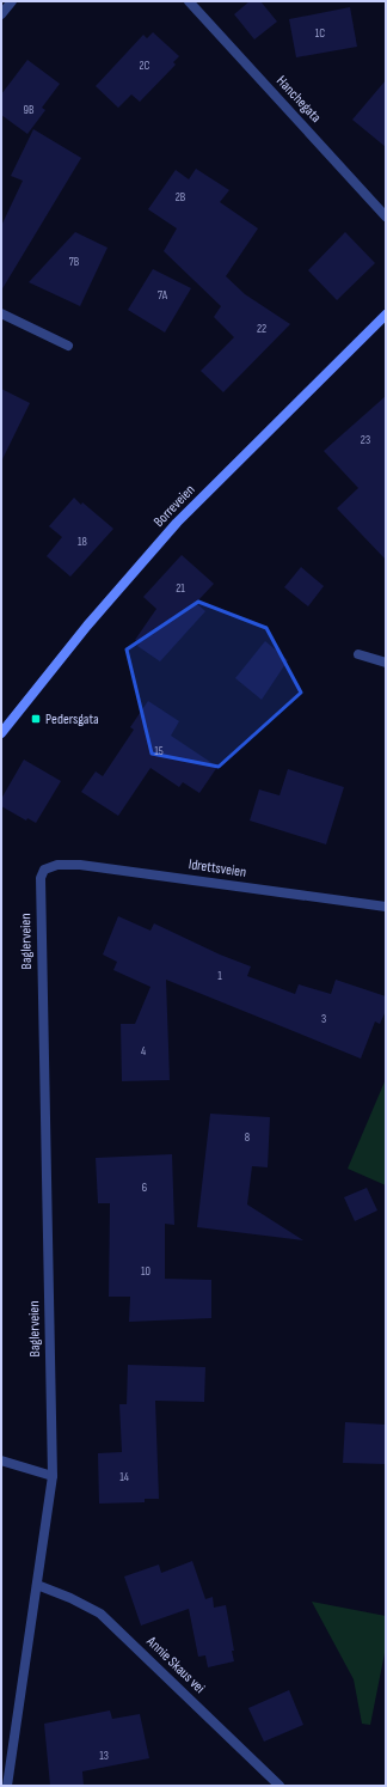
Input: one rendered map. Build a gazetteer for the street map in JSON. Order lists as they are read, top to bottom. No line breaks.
{"streets":{"main road":["Borreveien"],"street":["Hanchegata","Idrettsveien","Baglerveien","Annie Skaus vei"]},"crossings":[["Idrettsveien","Baglerveien"],["Baglerveien","Annie Skaus vei"]],"places":{"transit":["Pedersgata"]},"house_numbers":["1C","2C","9B","2B","7B","7A","22","23","18","21","15","1","3","4","8","6","10","14","13"]}
